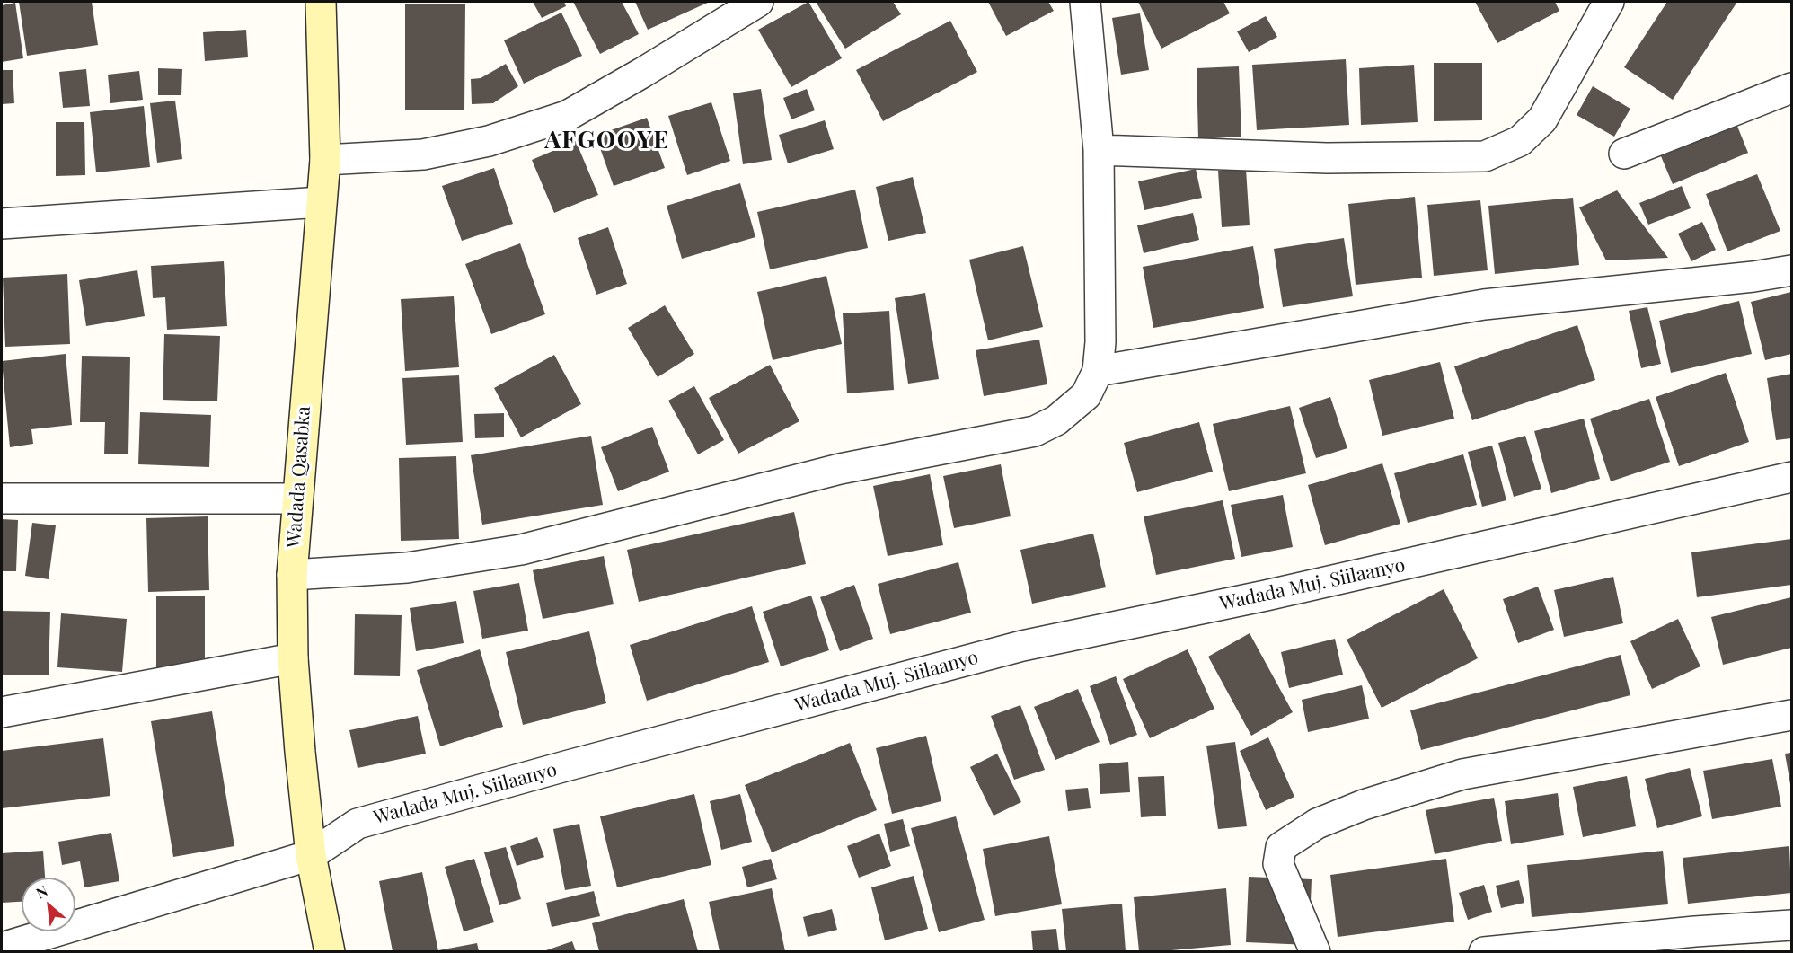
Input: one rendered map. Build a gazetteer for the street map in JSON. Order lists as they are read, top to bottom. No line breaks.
{"streets":{"street":["Wadada Qasabka","Wadada Muj. Siilaanyo"]},"crossings":[["Wadada Qasabka","Wadada Muj. Siilaanyo"]],"districts":["AFGOOYE"],"north":"top left"}
